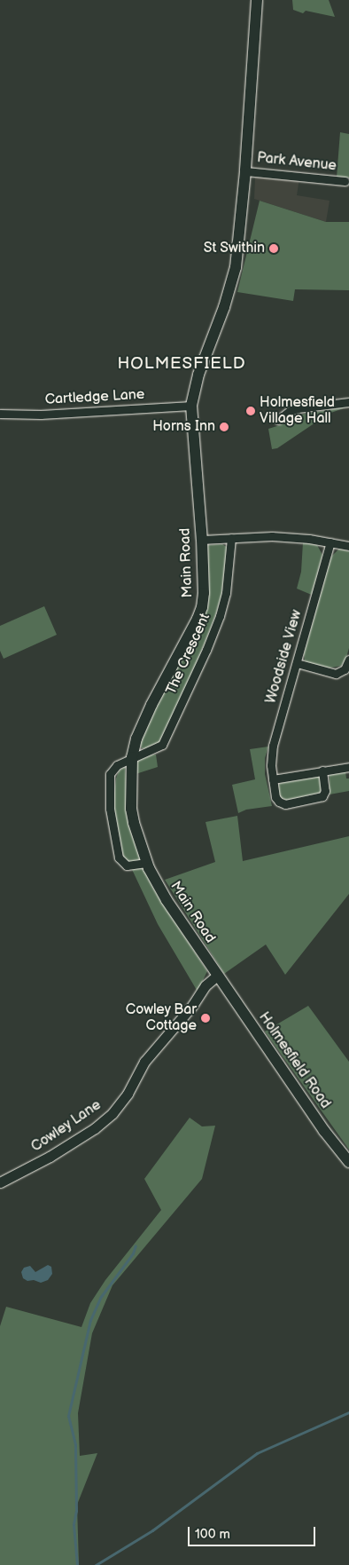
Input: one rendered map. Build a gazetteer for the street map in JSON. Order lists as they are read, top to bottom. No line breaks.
{"streets":{"main road":["Main Road","Holmesfield Road"],"street":["Park Avenue","Cartledge Lane","The Crescent","Woodside View","Cowley Lane"]},"crossings":[["Park Avenue","Main Road"],["Cartledge Lane","Main Road"],["Main Road","The Crescent"],["Main Road","Holmesfield Road"],["Main Road","Cowley Lane"],["Holmesfield Road","Cowley Lane"]],"districts":["HOLMESFIELD"],"places":["St Swithin","Holmesfield Village Hall","Horns Inn","Cowley Bar Cottage"],"scale_bar":"100 m"}
